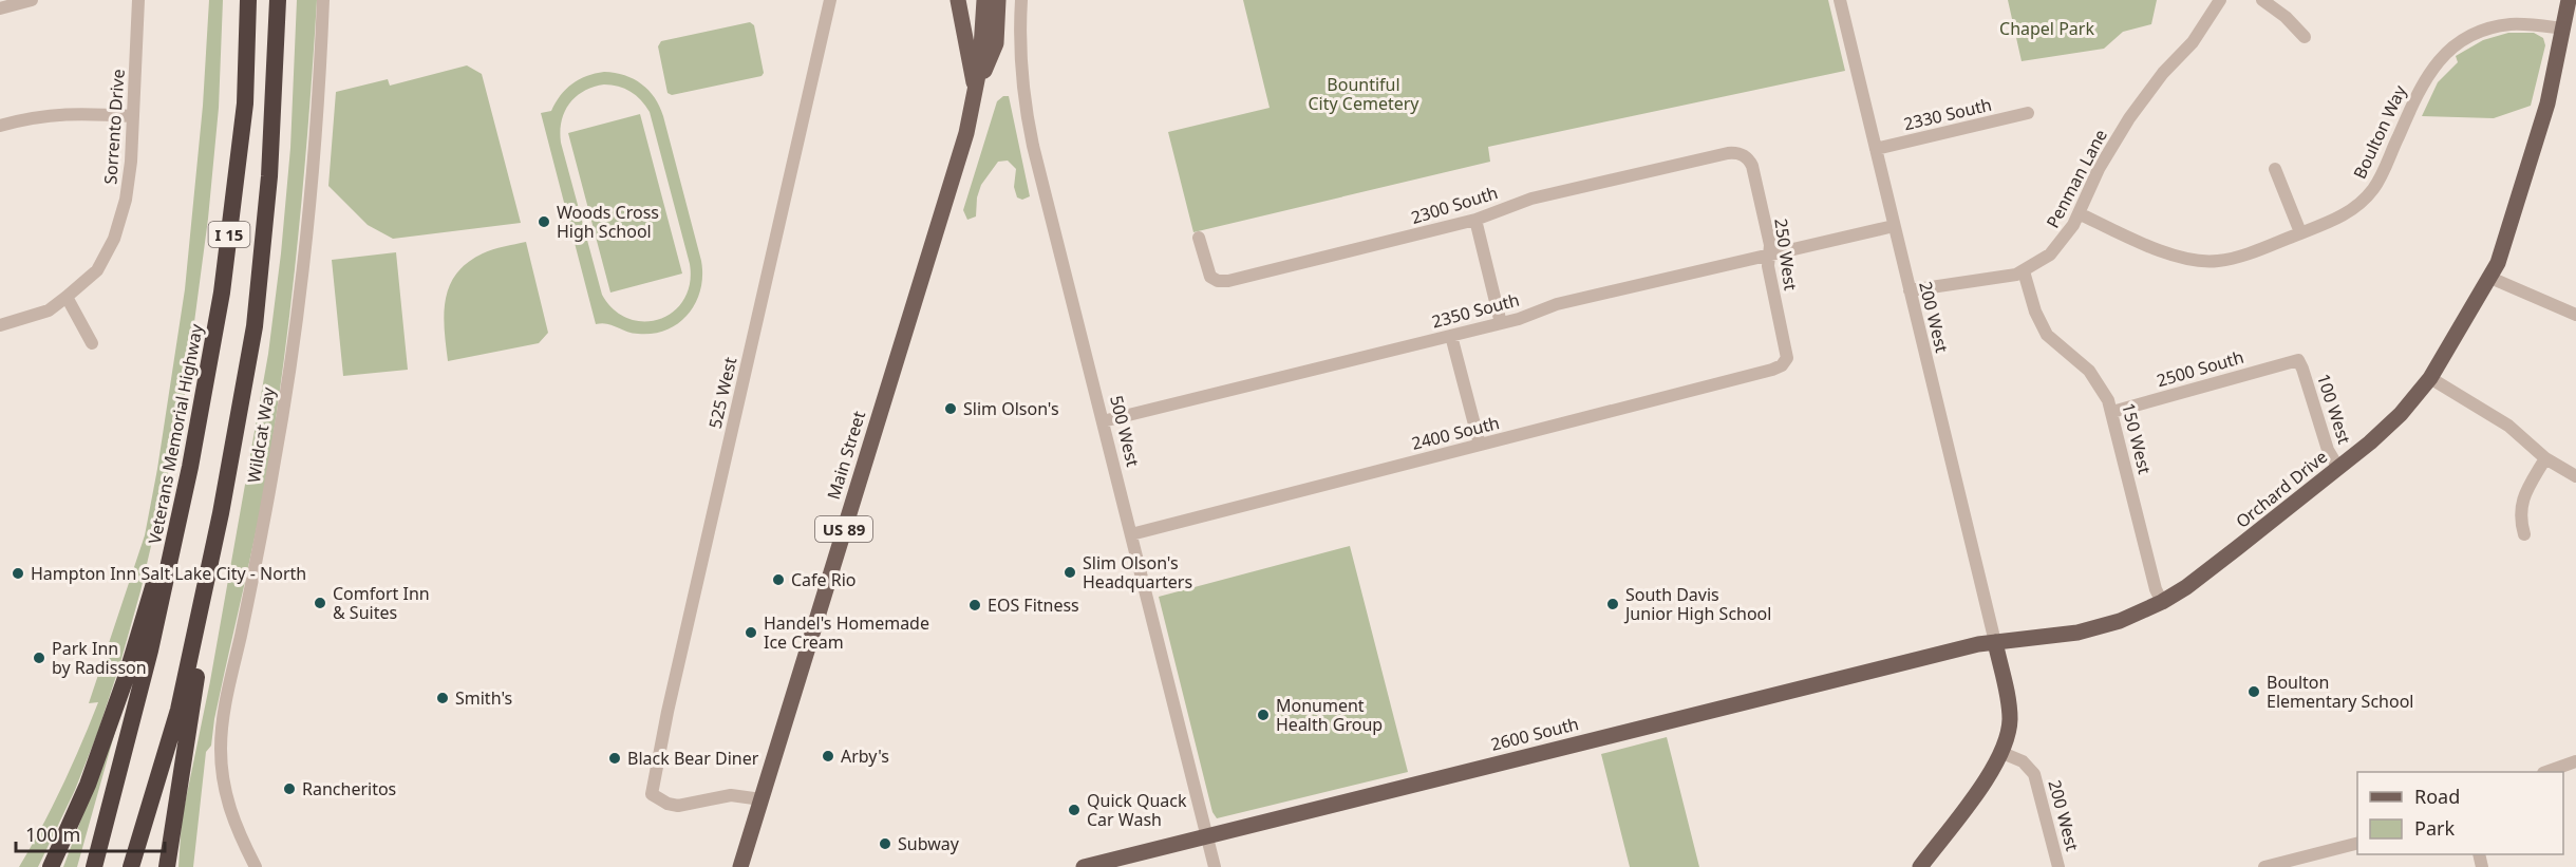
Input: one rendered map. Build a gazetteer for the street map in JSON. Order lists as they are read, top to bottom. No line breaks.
{"streets":{"highway":["I 15","Veterans Memorial Highway"],"main road":["Main Street","Orchard Drive","US 89","2600 South"],"street":["2330 South","Sorrento Drive","Boulton Way","Penman Lane","2300 South","250 West","2350 South","200 West","2500 South","525 West","100 West","500 West","2400 South","Wildcat Way","150 West"]},"crossings":[["2330 South","200 West"],["Boulton Way","Penman Lane"],["Boulton Way","Orchard Drive"],["Penman Lane","200 West"],["Penman Lane","150 West"],["2300 South","250 West"],["250 West","2350 South"],["250 West","2400 South"],["2350 South","200 West"],["2350 South","500 West"],["200 West","Orchard Drive"],["200 West","2600 South"],["2500 South","100 West"],["2500 South","150 West"],["525 West","Main Street"],["100 West","Orchard Drive"],["500 West","2400 South"],["500 West","2600 South"],["150 West","Orchard Drive"],["Main Street","US 89"],["Orchard Drive","2600 South"]],"parks":["Chapel Park","Bountiful City Cemetery"],"places":["Woods Cross High School","Slim Olson's","Slim Olson's Headquarters","Hampton Inn Salt Lake City - North","Cafe Rio","Comfort Inn & Suites","South Davis Junior High School","EOS Fitness","Handel's Homemade Ice Cream","Park Inn by Radisson","Boulton Elementary School","Smith's","Monument Health Group","Arby's","Black Bear Diner","Rancheritos","Quick Quack Car Wash","Subway"],"legend":["Road","Park"],"scale_bar":"100 m"}
